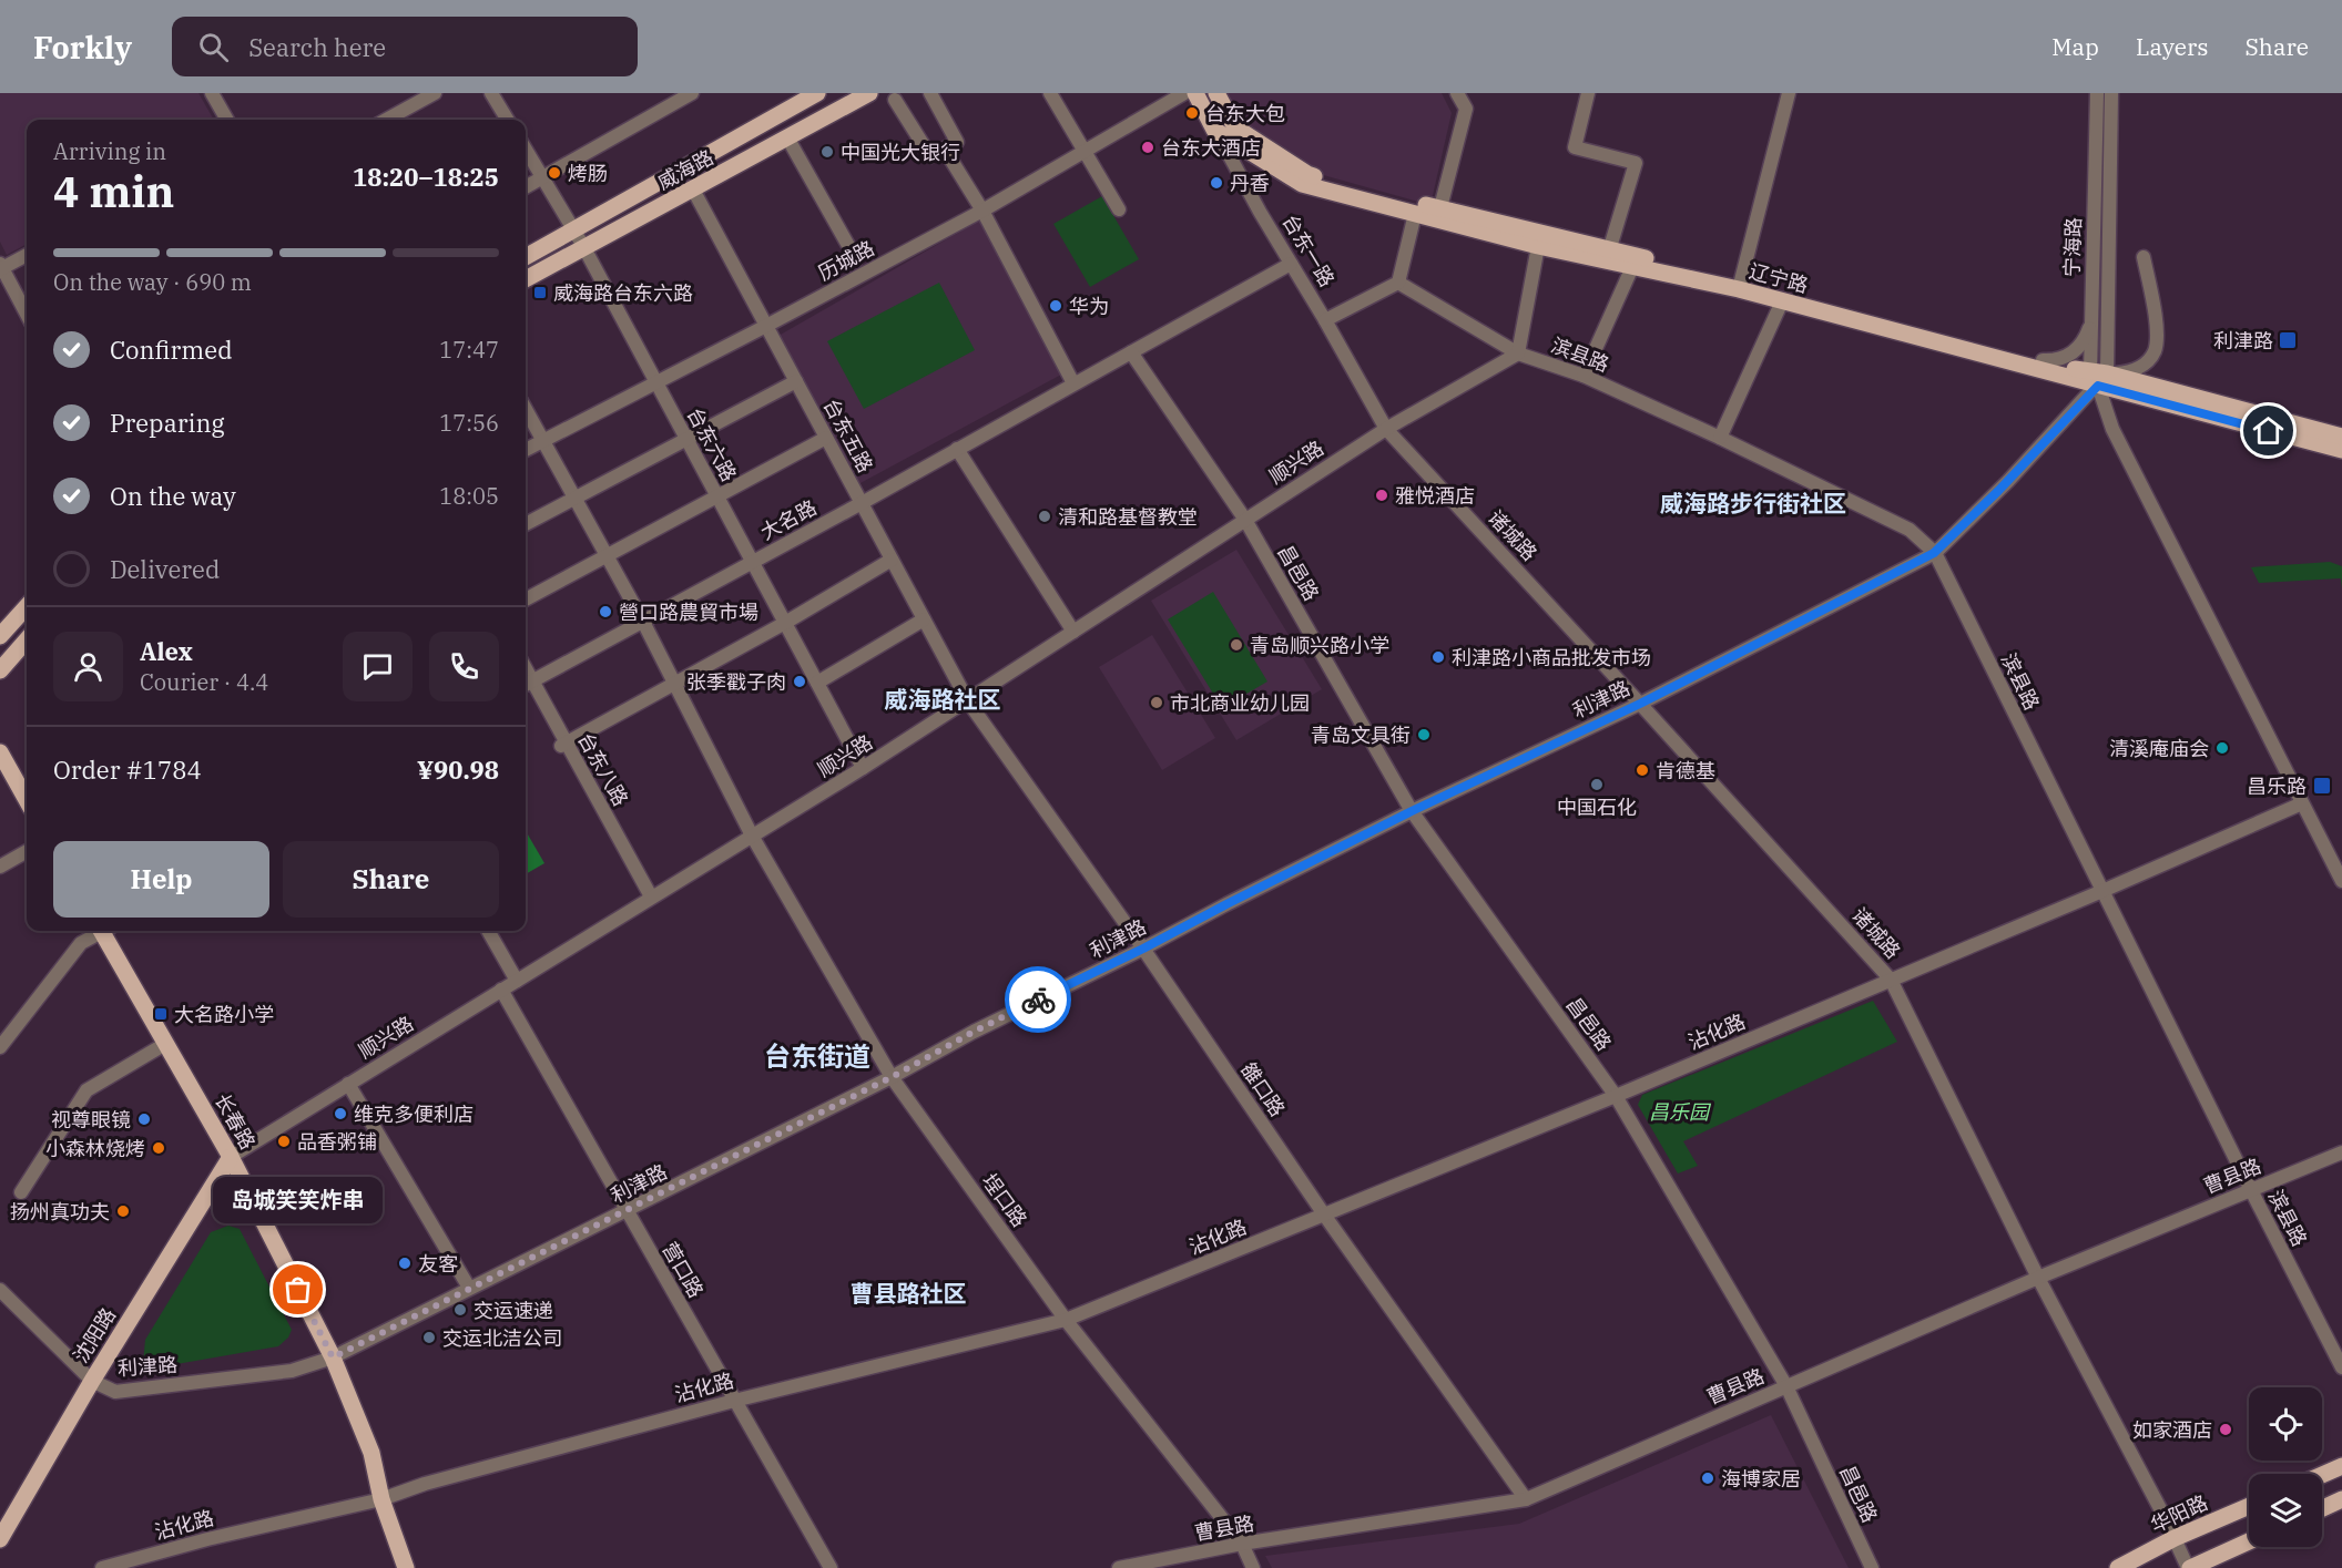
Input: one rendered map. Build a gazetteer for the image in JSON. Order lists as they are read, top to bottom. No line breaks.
{"streets":{"main road":["威海路","台东一路","辽宁路","长春路","沈阳路","华阳路"],"street":["宁海路","历城路","滨县路","台东五路","台东六路","顺兴路","大名路","诸城路","昌邑路","利津路","台东八路","沾化路","雒口路","曹县路","埕口路","营口路"]},"crossings":[["威海路","台东五路"],["威海路","台东六路"],["宁海路","辽宁路"],["宁海路","利津路"],["台东一路","辽宁路"],["台东一路","顺兴路"],["台东一路","诸城路"],["历城路","台东五路"],["历城路","台东六路"],["历城路","埕口路"],["辽宁路","利津路"],["滨县路","顺兴路"],["滨县路","利津路"],["滨县路","沾化路"],["滨县路","曹县路"],["台东五路","顺兴路"],["台东五路","大名路"],["台东五路","雒口路"],["台东六路","顺兴路"],["台东六路","大名路"],["顺兴路","诸城路"],["顺兴路","昌邑路"],["顺兴路","台东八路"],["顺兴路","雒口路"],["顺兴路","长春路"],["顺兴路","埕口路"],["顺兴路","营口路"],["顺兴路","沈阳路"],["大名路","昌邑路"],["大名路","台东八路"],["大名路","埕口路"],["诸城路","利津路"],["诸城路","沾化路"],["诸城路","曹县路"],["诸城路","华阳路"],["昌邑路","利津路"],["昌邑路","沾化路"],["昌邑路","曹县路"],["利津路","雒口路"],["利津路","长春路"],["利津路","埕口路"],["利津路","营口路"],["利津路","沈阳路"],["沾化路","雒口路"],["沾化路","长春路"],["沾化路","埕口路"],["沾化路","营口路"],["雒口路","曹县路"],["长春路","沈阳路"],["曹县路","埕口路"]],"districts":["威海路步行街社区","威海路社区","台东街道","曹县路社区"],"parks":["昌乐园"],"places":{"other":["台东大包","台东大酒店","中国光大银行","烤肠","丹香","华为","雅悦酒店","清和路基督教堂","營口路農貿市場","青岛顺兴路小学","利津路小商品批发市场","张季戳子肉","市北商业幼儿园","青岛文具街","清溪庵庙会","肯德基","中国石化","维克多便利店","视尊眼镜","品香粥铺","小森林烧烤","扬州真功夫","友客","岛城笑笑炸串","交运速递","交运北洁公司","如家酒店","海博家居"],"transit":["威海路台东六路","利津路","昌乐路","大名路小学"]},"page":{"header":"Forkly","search":"Search here","nav":["Map","Layers","Share"],"heading":["4 min","Arriving in","18:20–18:25"],"panel":["Alex","Courier · 4.4","Order #1784","¥90.98"],"bar":"On the way · 690 m","list":[["Confirmed","17:47"],["Preparing","17:56"],["On the way","18:05"],"Delivered"],"buttons":["Help","Share"],"bubble":"岛城笑笑炸串"}}
